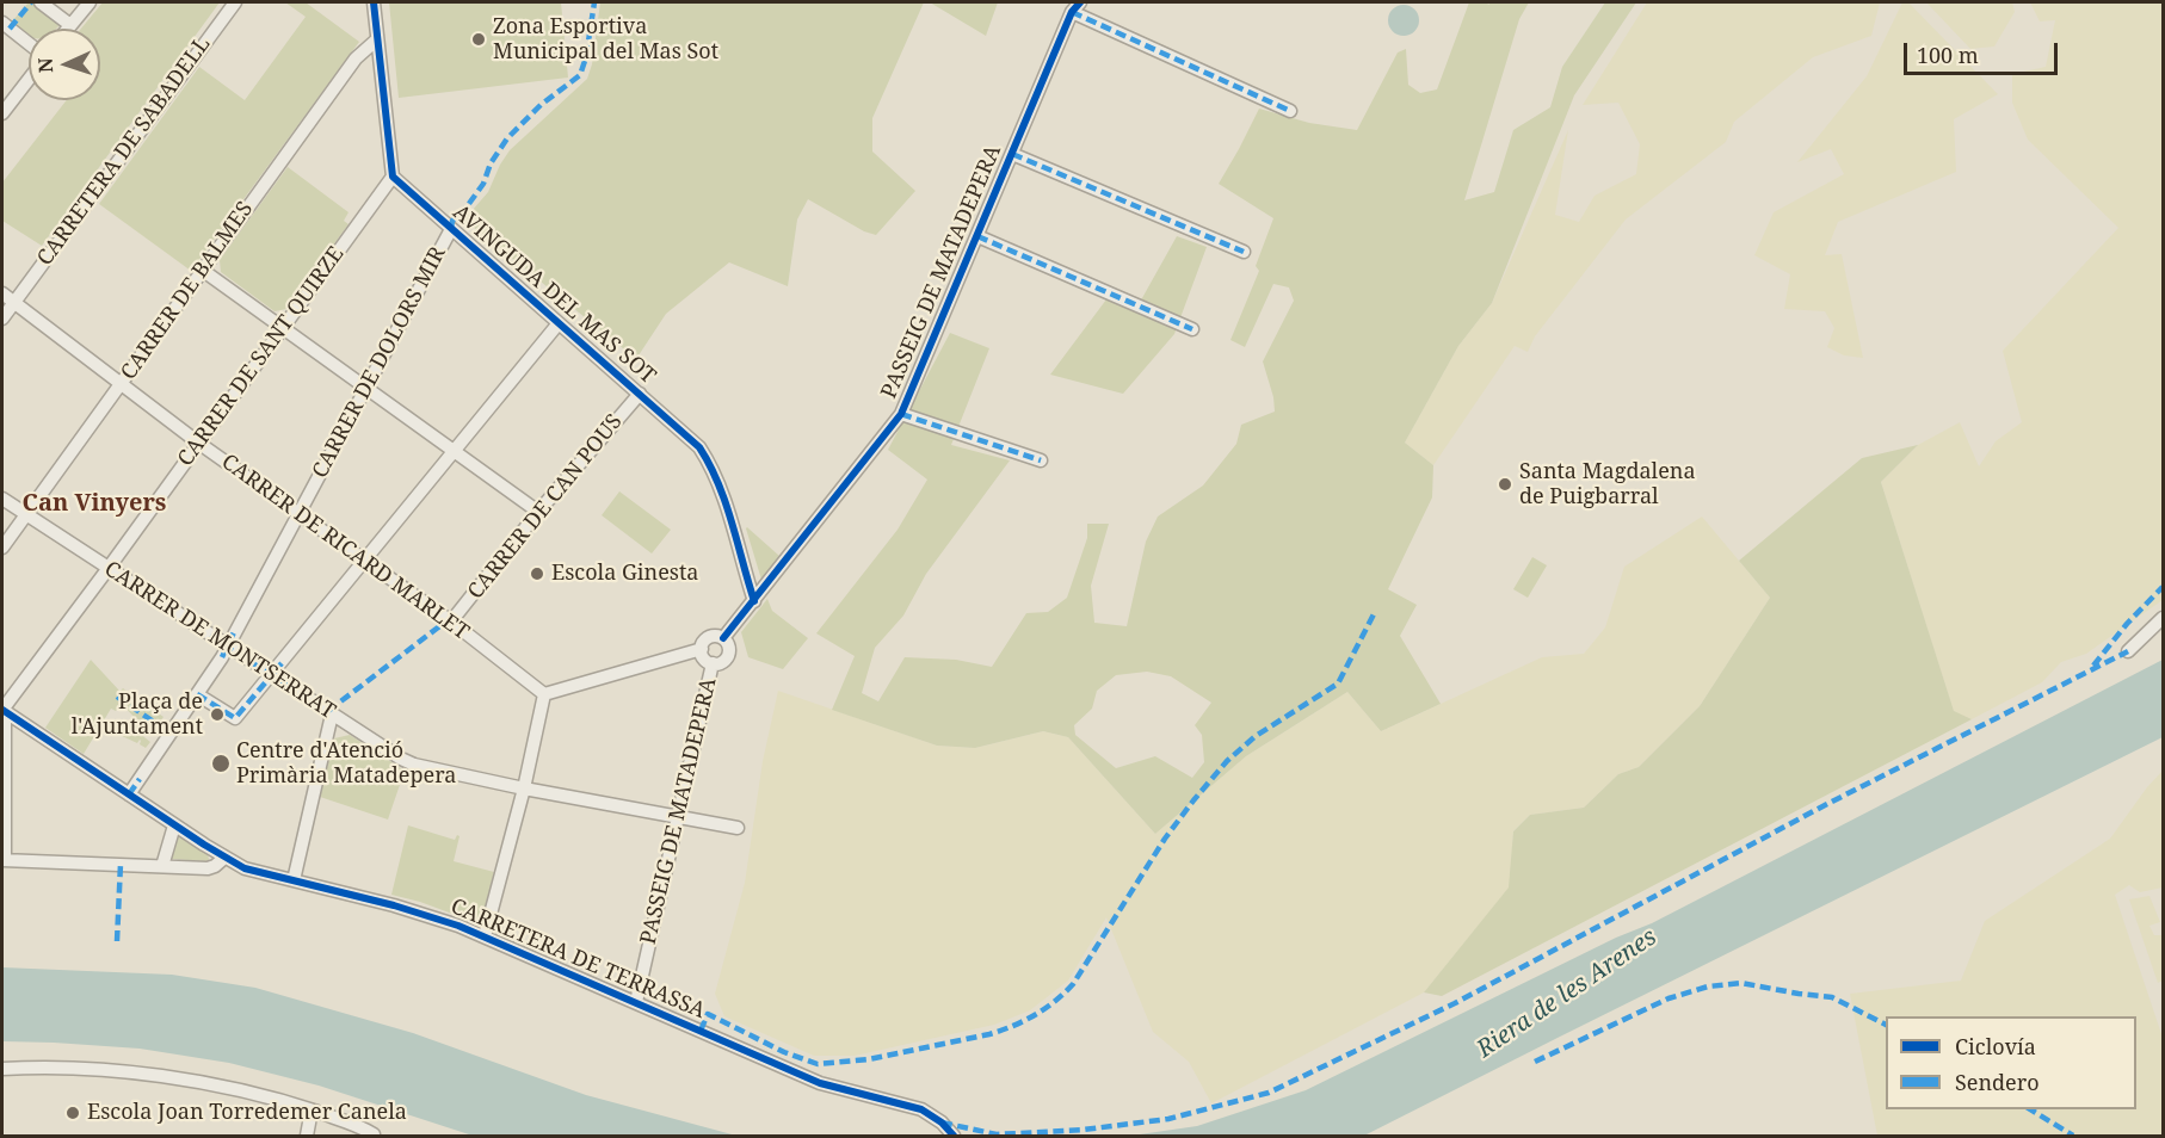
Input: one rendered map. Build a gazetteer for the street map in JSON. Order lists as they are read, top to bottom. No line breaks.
{"streets":{"street":["CARRETERA DE SABADELL","PASSEIG DE MATADEPERA","CARRER DE BALMES","AVINGUDA DEL MAS SOT","CARRER DE SANT QUIRZE","CARRER DE DOLORS MIR","CARRER DE CAN POUS","CARRER DE RICARD MARLET","CARRER DE MONTSERRAT","CARRETERA DE TERRASSA"]},"crossings":[["CARRETERA DE SABADELL","CARRER DE RICARD MARLET"],["PASSEIG DE MATADEPERA","AVINGUDA DEL MAS SOT"],["PASSEIG DE MATADEPERA","CARRER DE MONTSERRAT"],["PASSEIG DE MATADEPERA","CARRETERA DE TERRASSA"],["CARRER DE BALMES","CARRER DE RICARD MARLET"],["CARRER DE BALMES","CARRER DE MONTSERRAT"],["AVINGUDA DEL MAS SOT","CARRER DE SANT QUIRZE"],["AVINGUDA DEL MAS SOT","CARRER DE DOLORS MIR"],["AVINGUDA DEL MAS SOT","CARRER DE CAN POUS"],["CARRER DE SANT QUIRZE","CARRER DE RICARD MARLET"],["CARRER DE SANT QUIRZE","CARRER DE MONTSERRAT"],["CARRER DE SANT QUIRZE","CARRETERA DE TERRASSA"],["CARRER DE DOLORS MIR","CARRER DE RICARD MARLET"],["CARRER DE DOLORS MIR","CARRER DE MONTSERRAT"],["CARRER DE DOLORS MIR","CARRETERA DE TERRASSA"],["CARRER DE CAN POUS","CARRER DE RICARD MARLET"]],"districts":["Can Vinyers"],"water":["Riera de les Arenes"],"places":["Zona Esportiva Municipal del Mas Sot","Santa Magdalena de Puigbarral","Escola Ginesta","Plaça de l'Ajuntament","Centre d'Atenció Primària Matadepera","Escola Joan Torredemer Canela"],"legend":["Ciclovía","Sendero"],"scale_bar":"100 m","north":"left"}
